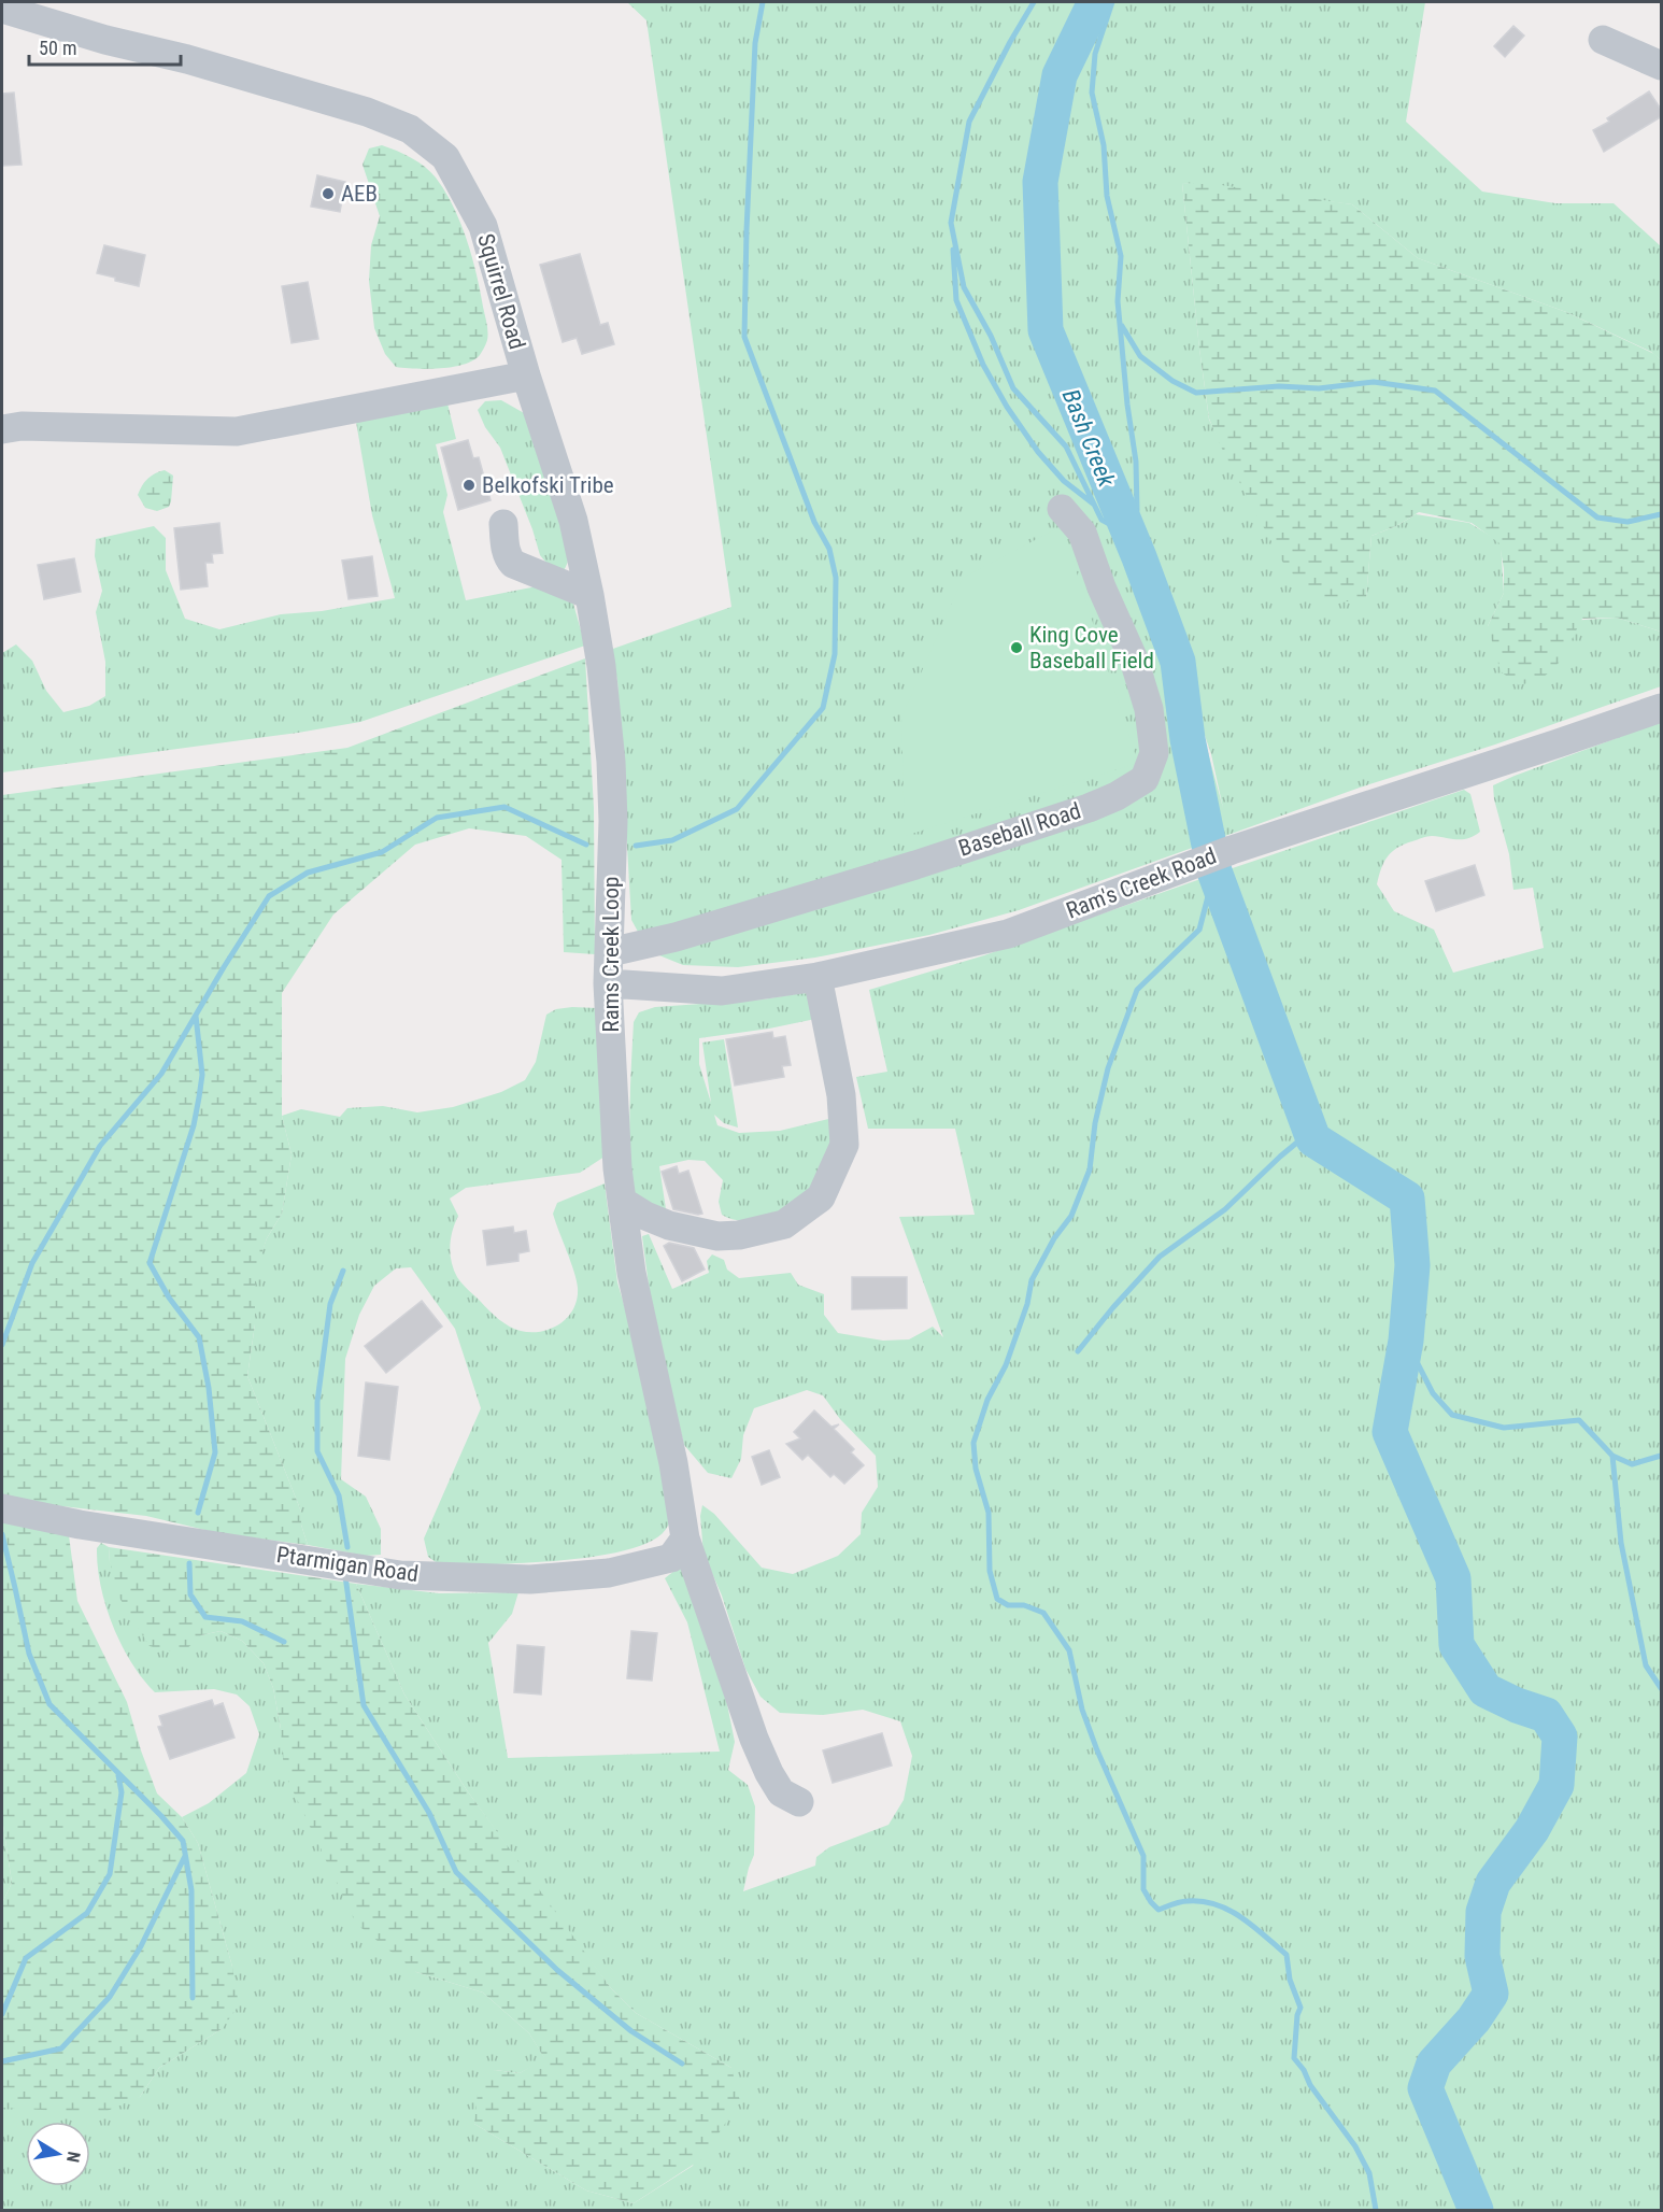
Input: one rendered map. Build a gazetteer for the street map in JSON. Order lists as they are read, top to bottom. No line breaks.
{"streets":{"street":["Squirrel Road","Baseball Road","Ram's Creek Road","Rams Creek Loop","Ptarmigan Road"]},"crossings":[["Squirrel Road","Rams Creek Loop"],["Baseball Road","Rams Creek Loop"],["Ram's Creek Road","Rams Creek Loop"],["Rams Creek Loop","Ptarmigan Road"]],"water":["Bash Creek"],"places":["AEB","Belkofski Tribe","King Cove Baseball Field"],"scale_bar":"50 m","north":"right"}
